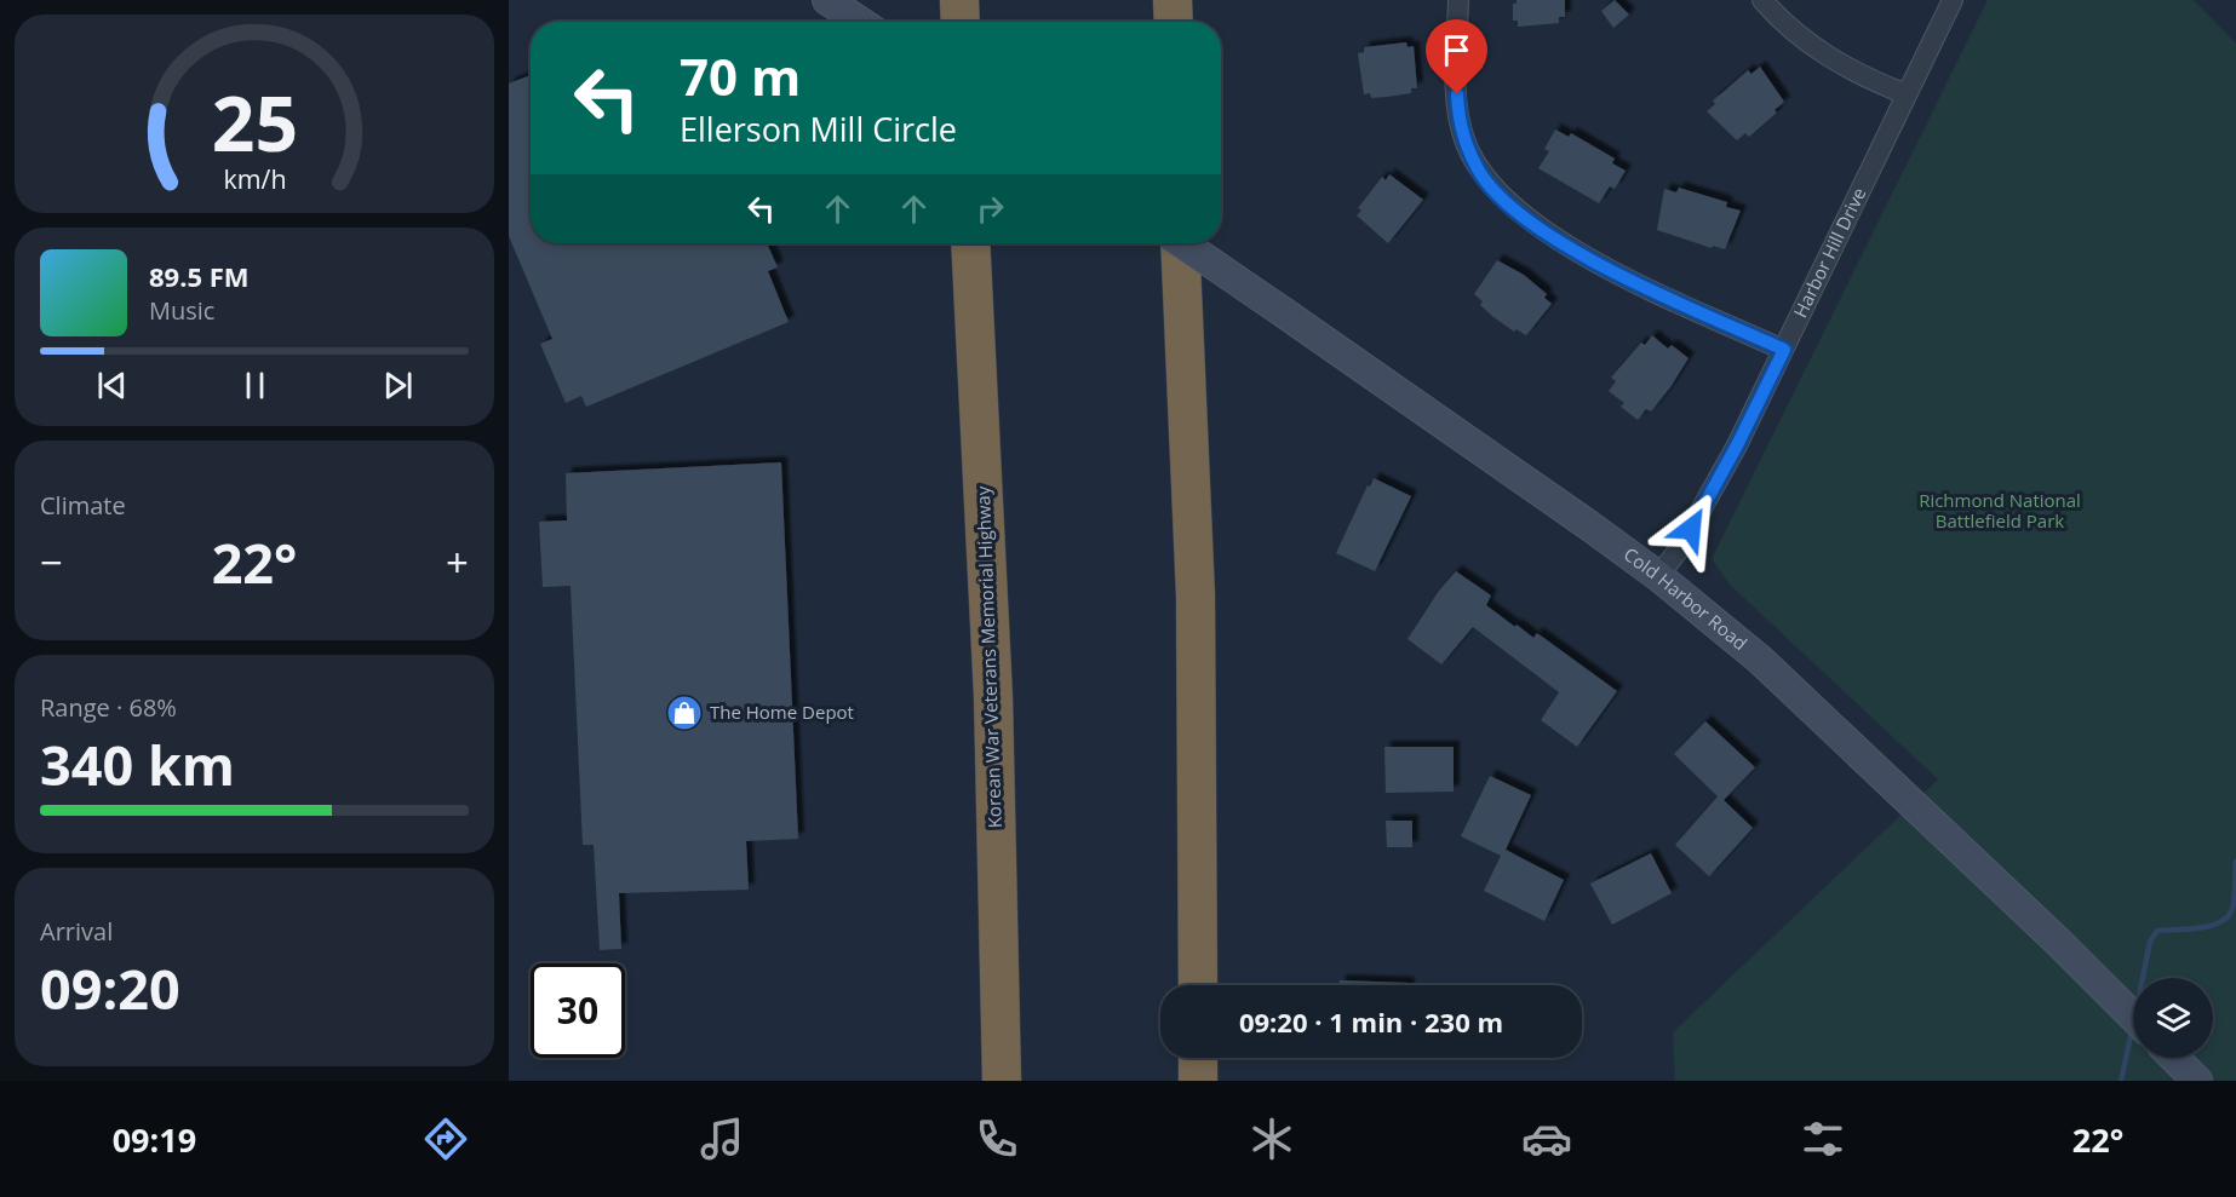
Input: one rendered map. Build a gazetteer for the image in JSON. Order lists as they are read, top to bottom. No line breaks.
{"streets":{"highway":["Korean War Veterans Memorial Highway"],"main road":["Cold Harbor Road"],"street":["Harbor Hill Drive"]},"crossings":[["Harbor Hill Drive","Cold Harbor Road"]],"parks":["Richmond National Battlefield Park"],"places":{"shop":["The Home Depot"]},"page":{"turn":["70 m","Ellerson Mill Circle"],"song":["89.5 FM","Music"],"tile":["Climate",["Range · 68%","340 km"],["Arrival","09:20"]],"heat":["−","22°","+"],"limit":"30","trip":"09:20 · 1 min · 230 m","tabs":["09:19","22°"],"gauge":["25","km/h"]}}
